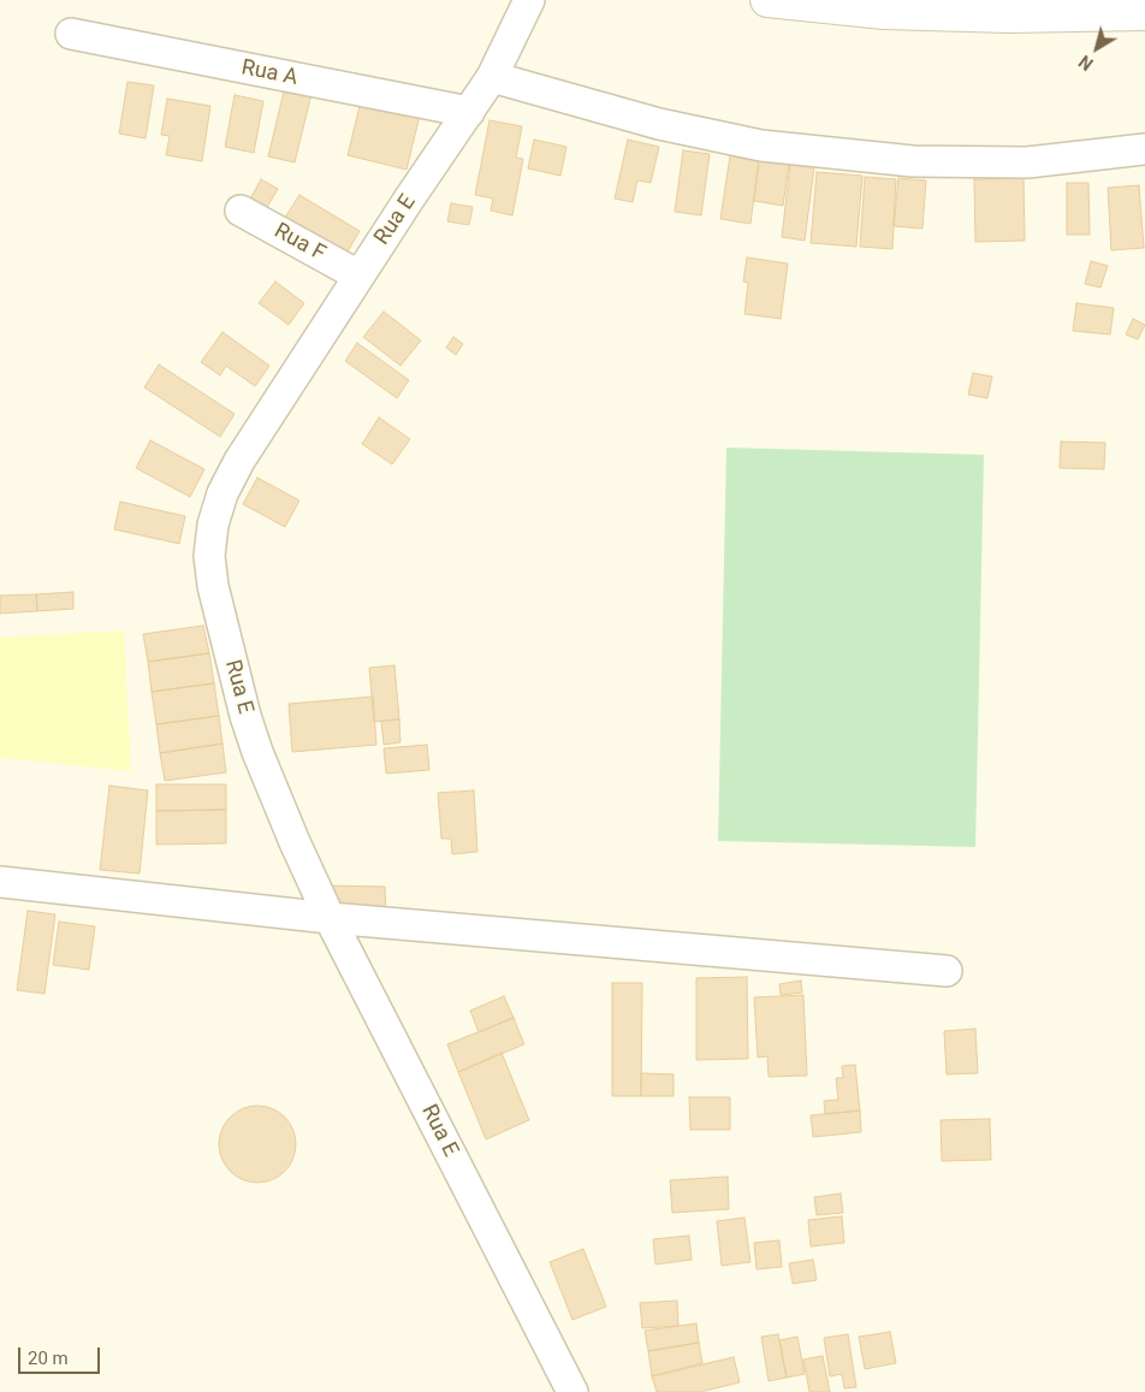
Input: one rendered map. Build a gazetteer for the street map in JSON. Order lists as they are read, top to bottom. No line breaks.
{"streets":{"street":["Rua A","Rua E","Rua F"]},"crossings":[["Rua A","Rua E"],["Rua E","Rua F"]],"scale_bar":"20 m","north":"bottom left"}
